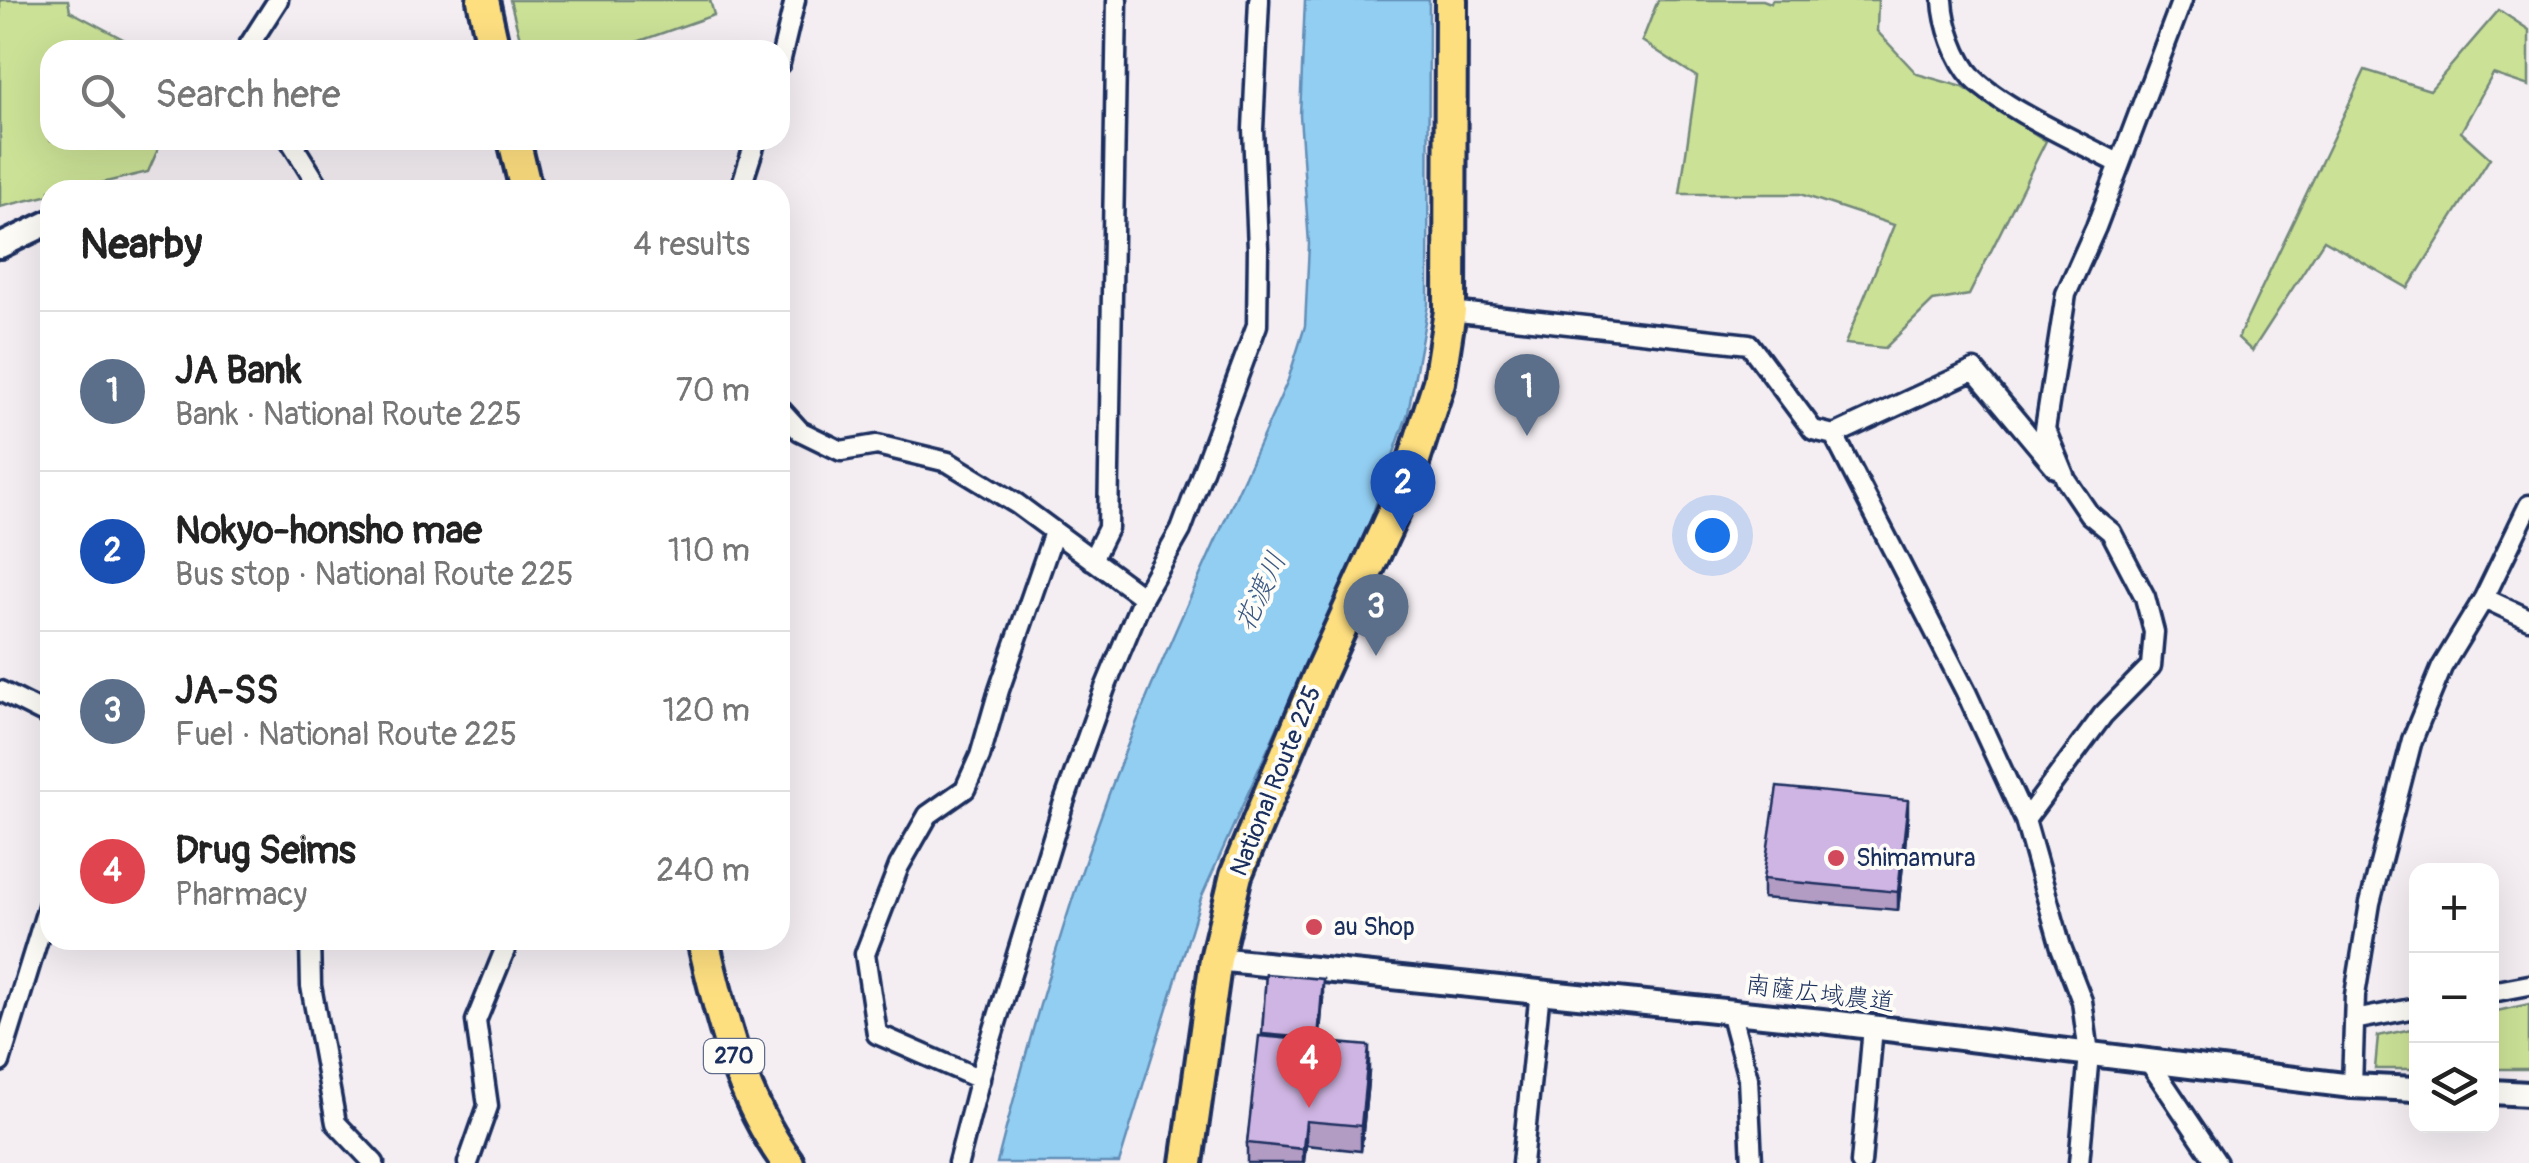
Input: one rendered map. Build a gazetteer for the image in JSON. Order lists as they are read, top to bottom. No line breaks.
{"streets":{"highway":["National Route 225","270"],"street":["南薩広域農道"]},"crossings":[["National Route 225","南薩広域農道"]],"water":["花渡川"],"places":["Shimamura","au Shop"],"page":{"search":"Search here","heading":["Nearby","4 results"],"list":[{"mark":"1","name":"JA Bank","note":"Bank · National Route 225","value":"70 m"},{"mark":"2","name":"Nokyo-honsho mae","note":"Bus stop · National Route 225","value":"110 m"},{"mark":"3","name":"JA-SS","note":"Fuel · National Route 225","value":"120 m"},{"mark":"4","name":"Drug Seims","note":"Pharmacy","value":"240 m"}],"pins":["1","2","3","4"],"map_buttons":["+","−"]}}
